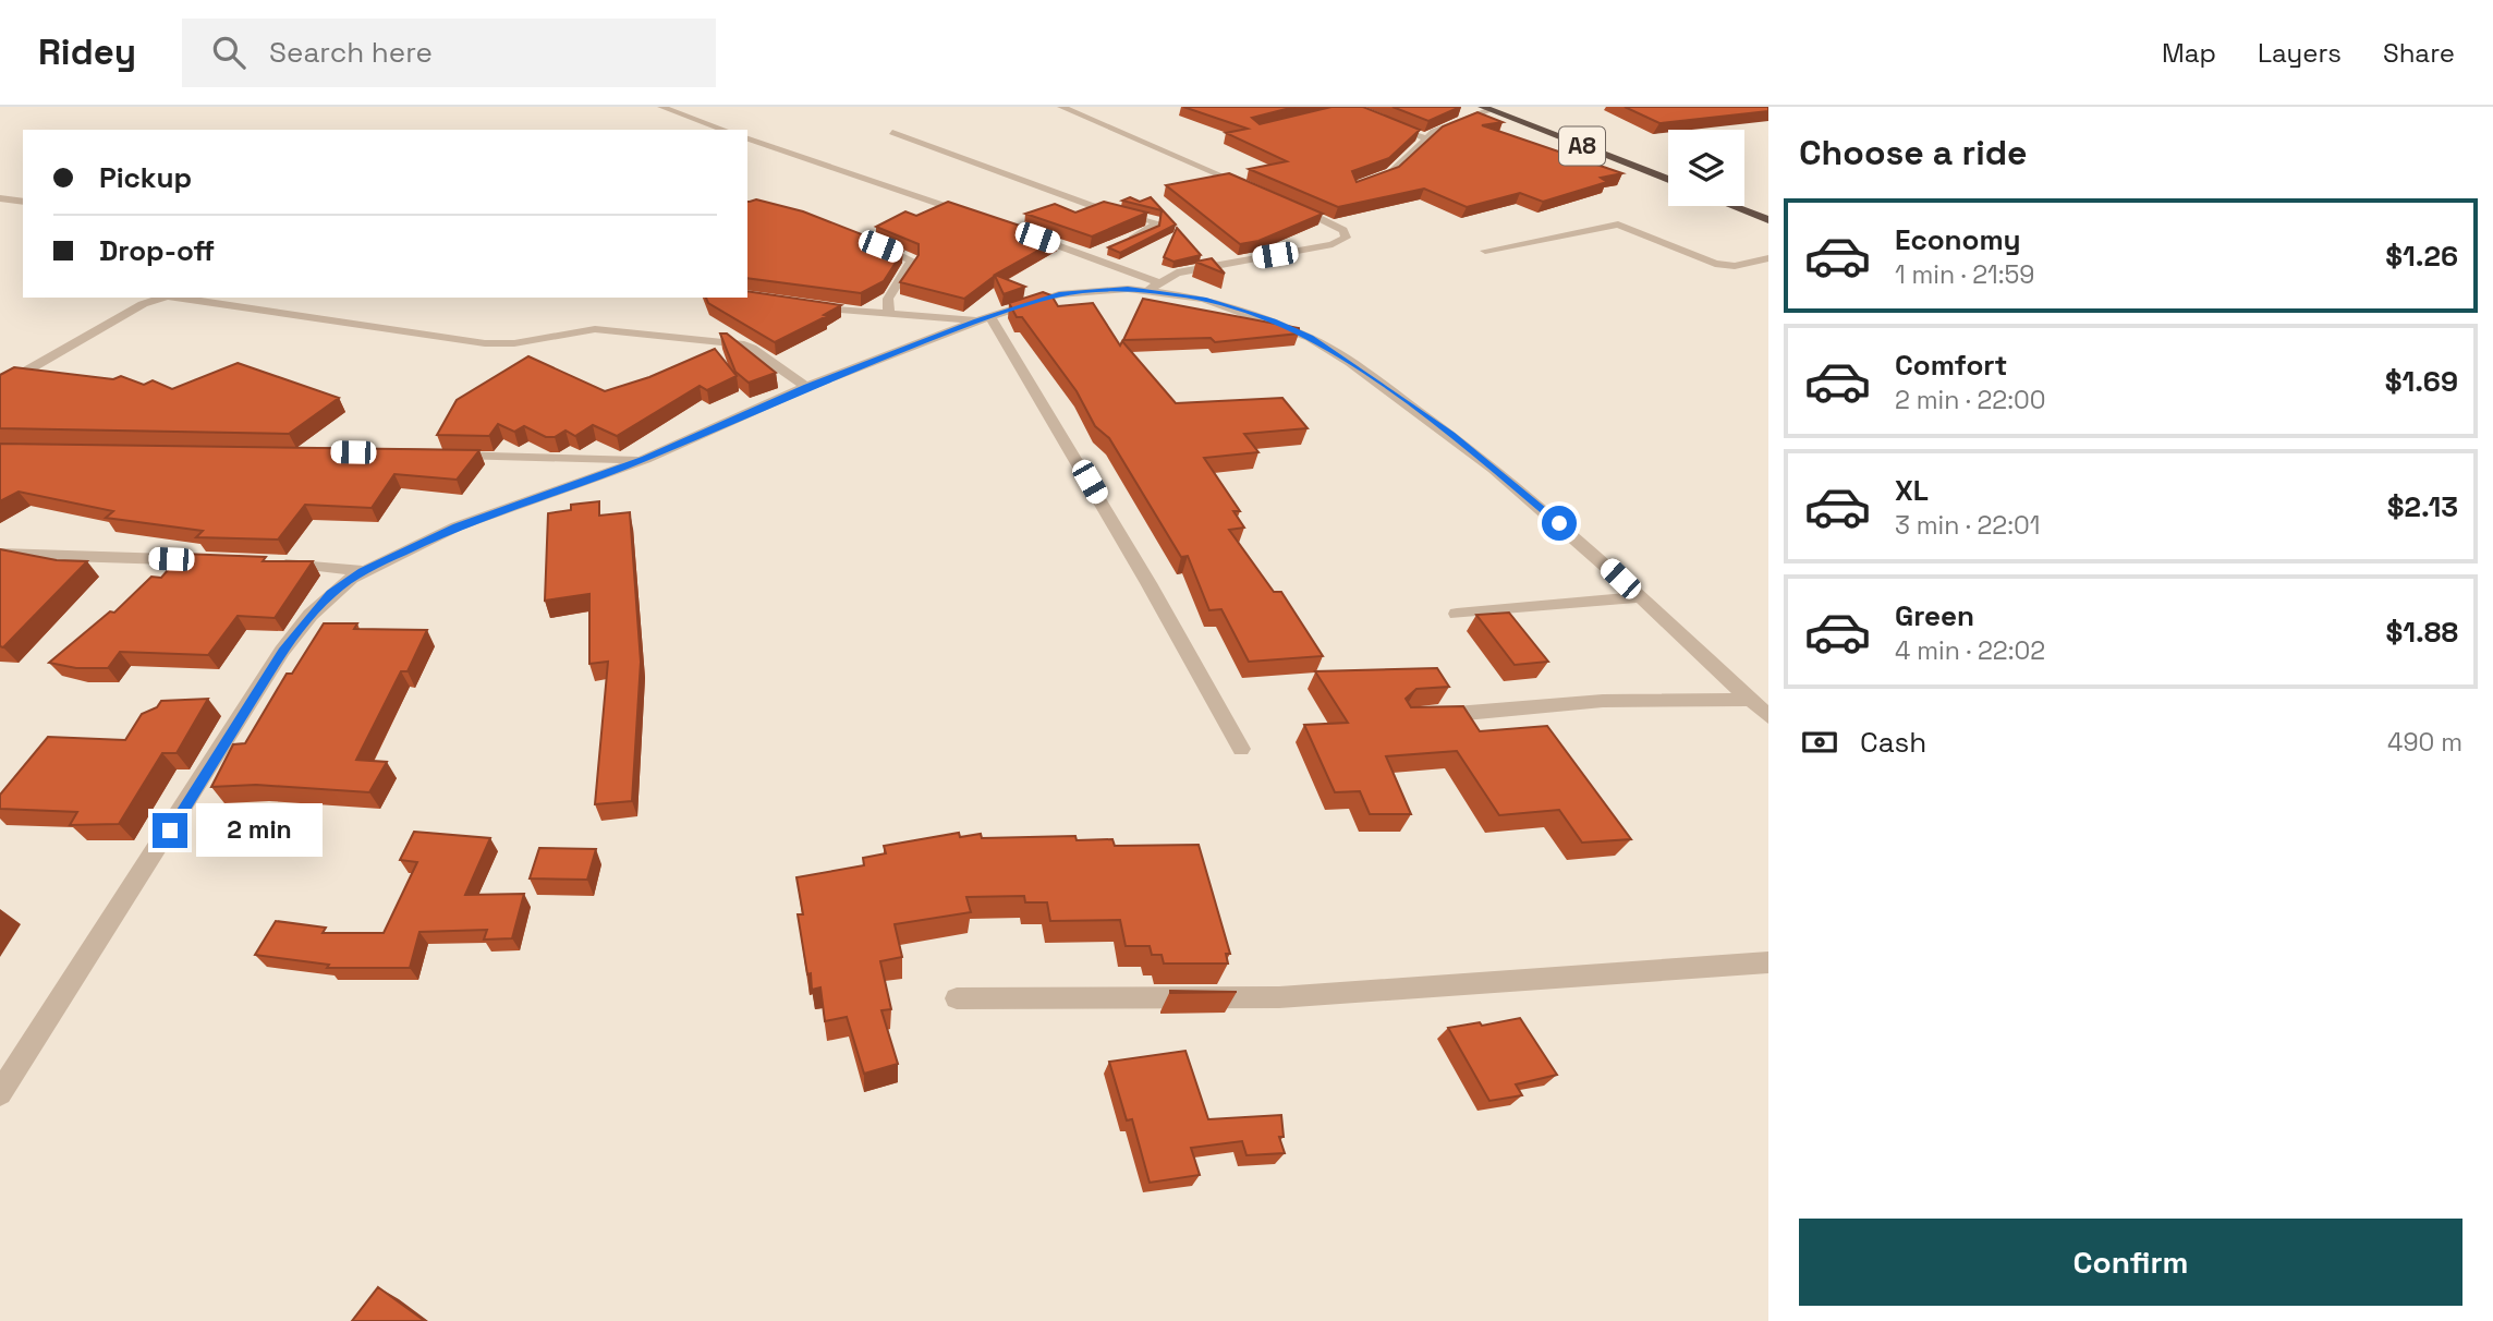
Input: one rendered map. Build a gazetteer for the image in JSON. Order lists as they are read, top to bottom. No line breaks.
{"streets":{"highway":["A8"]},"page":{"header":"Ridey","search":"Search here","nav":["Map","Layers","Share"],"heading":"Choose a ride","banner":["Pickup","Drop-off"],"list":[{"name":"Economy","note":"1 min · 21:59","value":"$1.26"},{"name":"Comfort","note":"2 min · 22:00","value":"$1.69"},{"name":"XL","note":"3 min · 22:01","value":"$2.13"},{"name":"Green","note":"4 min · 22:02","value":"$1.88"}],"pay":["Cash","490 m"],"bubble":"2 min","buttons":"Confirm"}}
